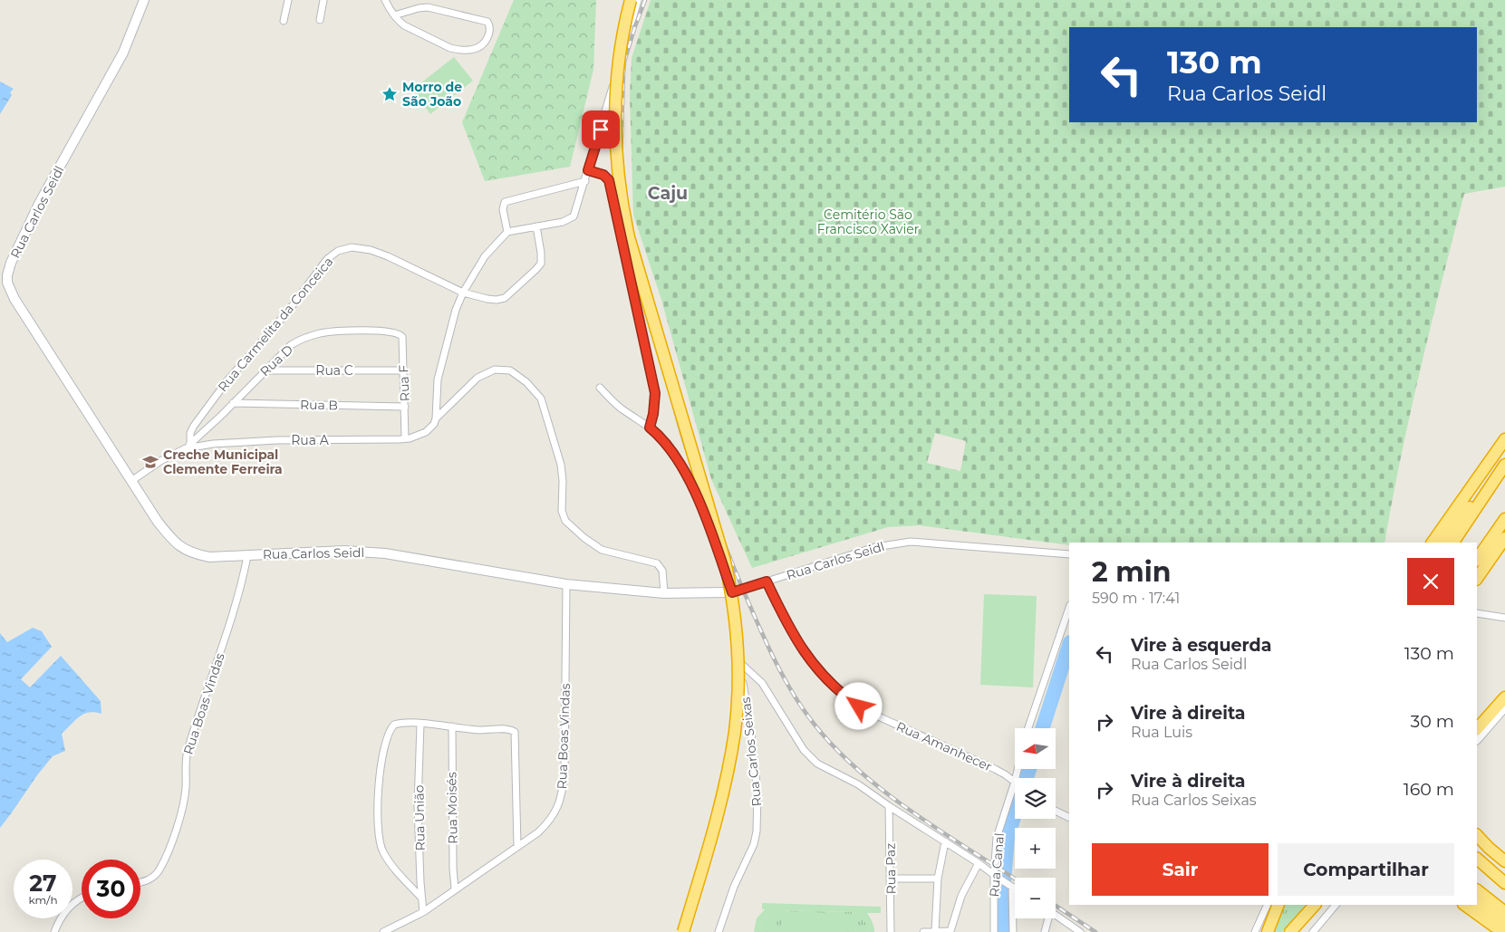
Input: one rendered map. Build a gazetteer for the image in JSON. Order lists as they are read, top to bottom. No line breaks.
{"streets":{"street":["Rua Carlos Seidl","Rua Carmelita da Conceica","Rua D","Rua C","Rua F","Rua B","Rua A","Rua Boas Vindas","Rua Amanhecer","Rua Carlos Seixas","Rua Moisés","Rua União","Rua Canal","Rua Paz"]},"crossings":[["Rua Carlos Seidl","Rua A"],["Rua Carlos Seidl","Rua Boas Vindas"],["Rua Carlos Seidl","Rua Amanhecer"],["Rua Carlos Seidl","Rua Carlos Seixas"],["Rua Carmelita da Conceica","Rua D"],["Rua Carmelita da Conceica","Rua A"],["Rua D","Rua C"],["Rua D","Rua F"],["Rua D","Rua B"],["Rua D","Rua A"],["Rua C","Rua F"],["Rua F","Rua B"],["Rua F","Rua A"],["Rua Boas Vindas","Rua Moisés"],["Rua Boas Vindas","Rua União"]],"districts":["Caju"],"parks":["Cemitério São Francisco Xavier"],"places":{"place":["Morro de São João"],"school or university":["Creche Municipal Clemente Ferreira"]},"north":"left","page":{"turn":["130 m","Rua Carlos Seidl"],"heading":["2 min","590 m · 17:41"],"list":[{"name":"Vire à esquerda","note":"Rua Carlos Seidl","value":"130 m"},{"name":"Vire à direita","note":"Rua Luis","value":"30 m"},{"name":"Vire à direita","note":"Rua Carlos Seixas","value":"160 m"}],"map_buttons":["+","−"],"buttons":["Sair","Compartilhar"],"speed":"27 km/h","limit":"30"}}
